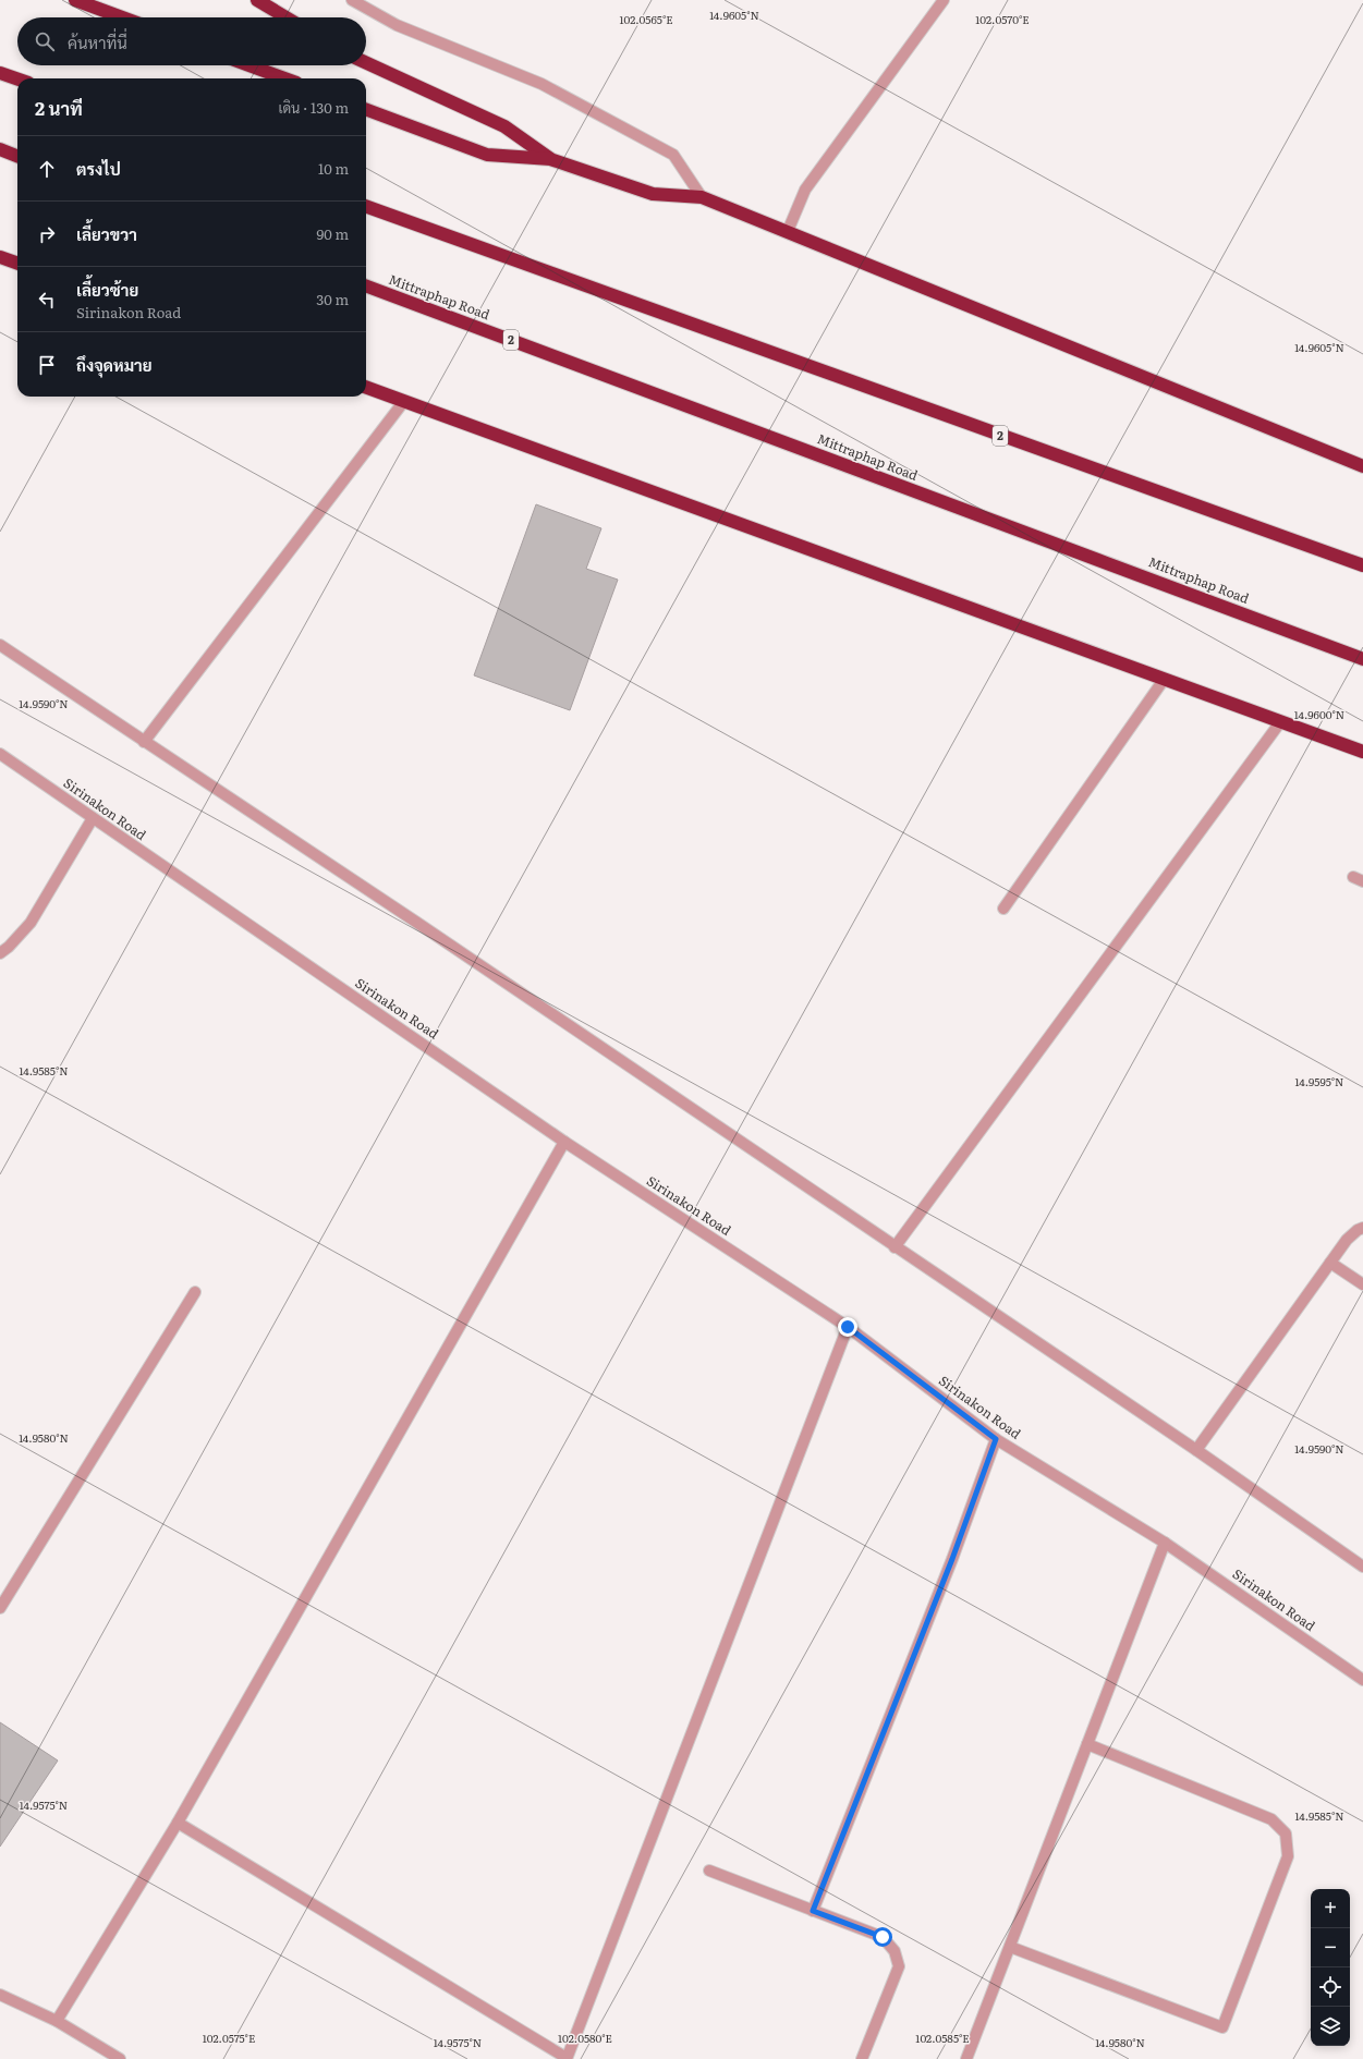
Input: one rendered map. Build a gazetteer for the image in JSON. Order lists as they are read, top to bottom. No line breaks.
{"streets":{"highway":["Mittraphap Road","2"],"street":["Sirinakon Road"]},"page":{"search":"ค้นหาที่นี่","heading":["2 นาที","เดิน · 130 m"],"list":[["ตรงไป","10 m"],["เลี้ยวขวา","90 m"],["เลี้ยวซ้าย","Sirinakon Road","30 m"],"ถึงจุดหมาย"],"map_buttons":["+","−"]},"coordinates":["14.9605°N","102.0565°E","102.0570°E","14.9590°N","14.9600°N","14.9585°N","14.9595°N","14.9580°N","14.9575°N","102.0575°E","102.0580°E","102.0585°E"]}
